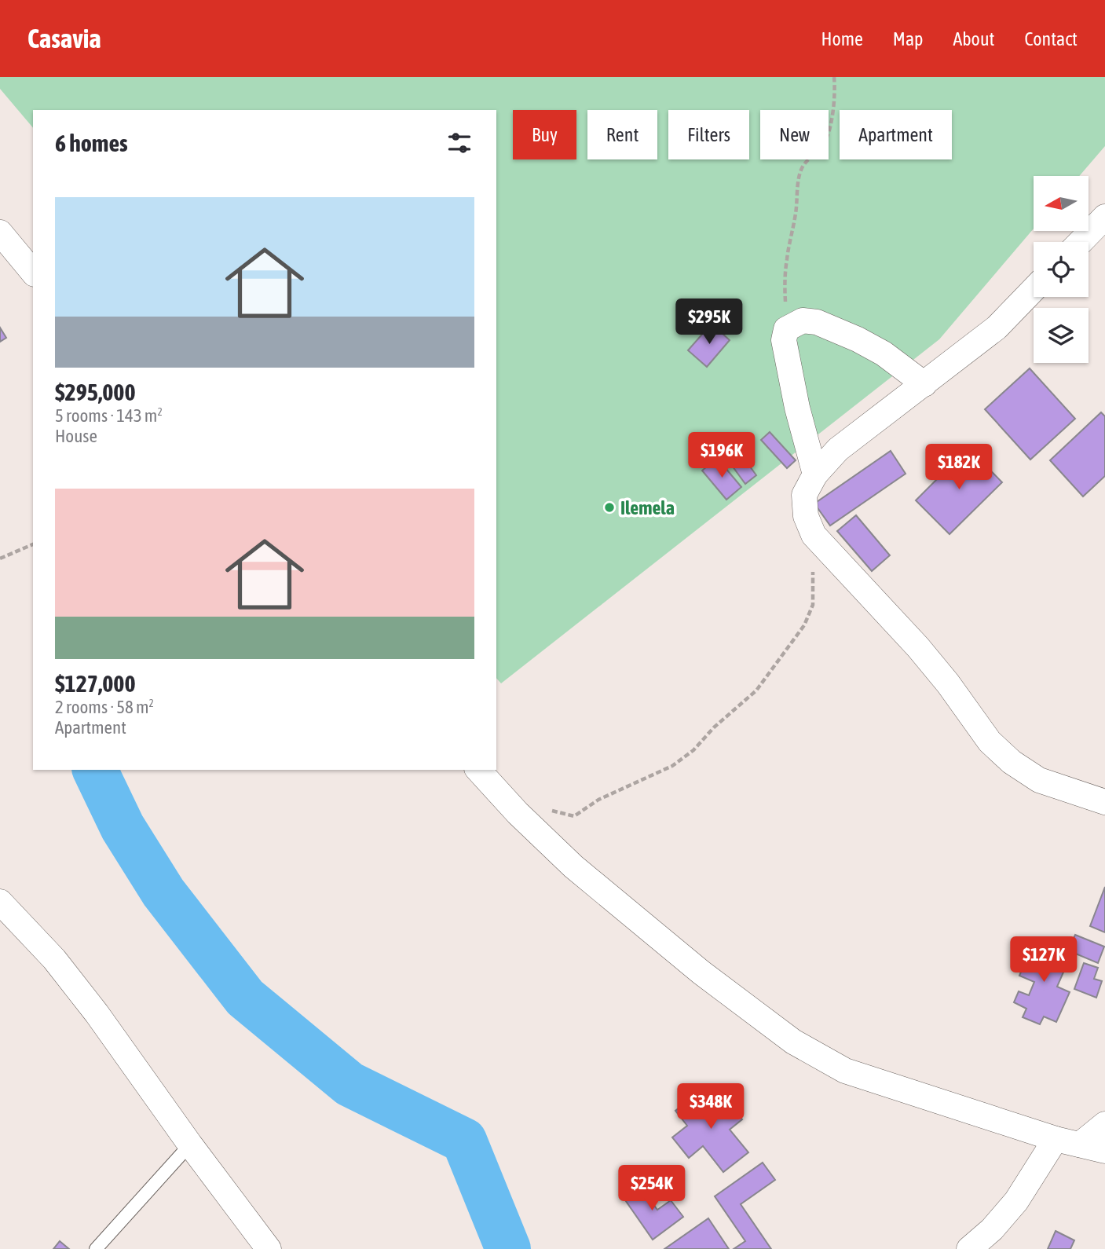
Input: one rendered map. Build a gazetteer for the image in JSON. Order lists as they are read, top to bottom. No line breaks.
{"places":["Ilemela"],"north":"left","page":{"header":"Casavia","nav":["Home","Map","About","Contact"],"chip":["Buy","Rent","Filters","New","Apartment"],"heading":"6 homes","list":[{"name":"$295,000","note":"5 rooms · 143 m² · House"},{"name":"$127,000","note":"2 rooms · 58 m² · Apartment"}],"price":["$295K","$196K","$182K","$127K","$348K","$254K"]}}
